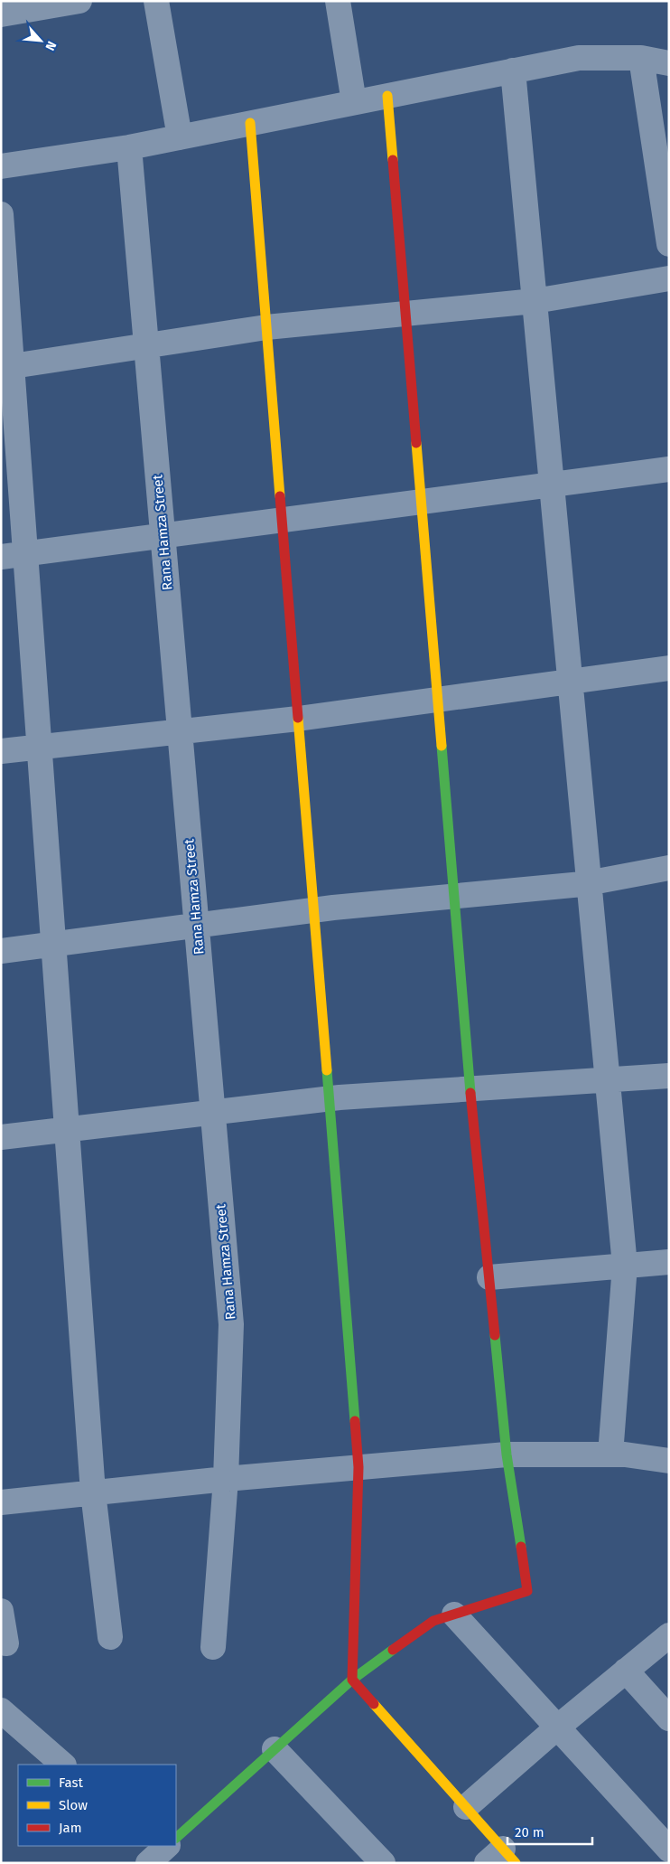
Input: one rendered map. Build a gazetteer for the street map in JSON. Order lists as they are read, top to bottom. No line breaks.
{"streets":{"street":["Rana Hamza Street"]},"legend":["Fast","Slow","Jam"],"scale_bar":"20 m","north":"bottom right"}
